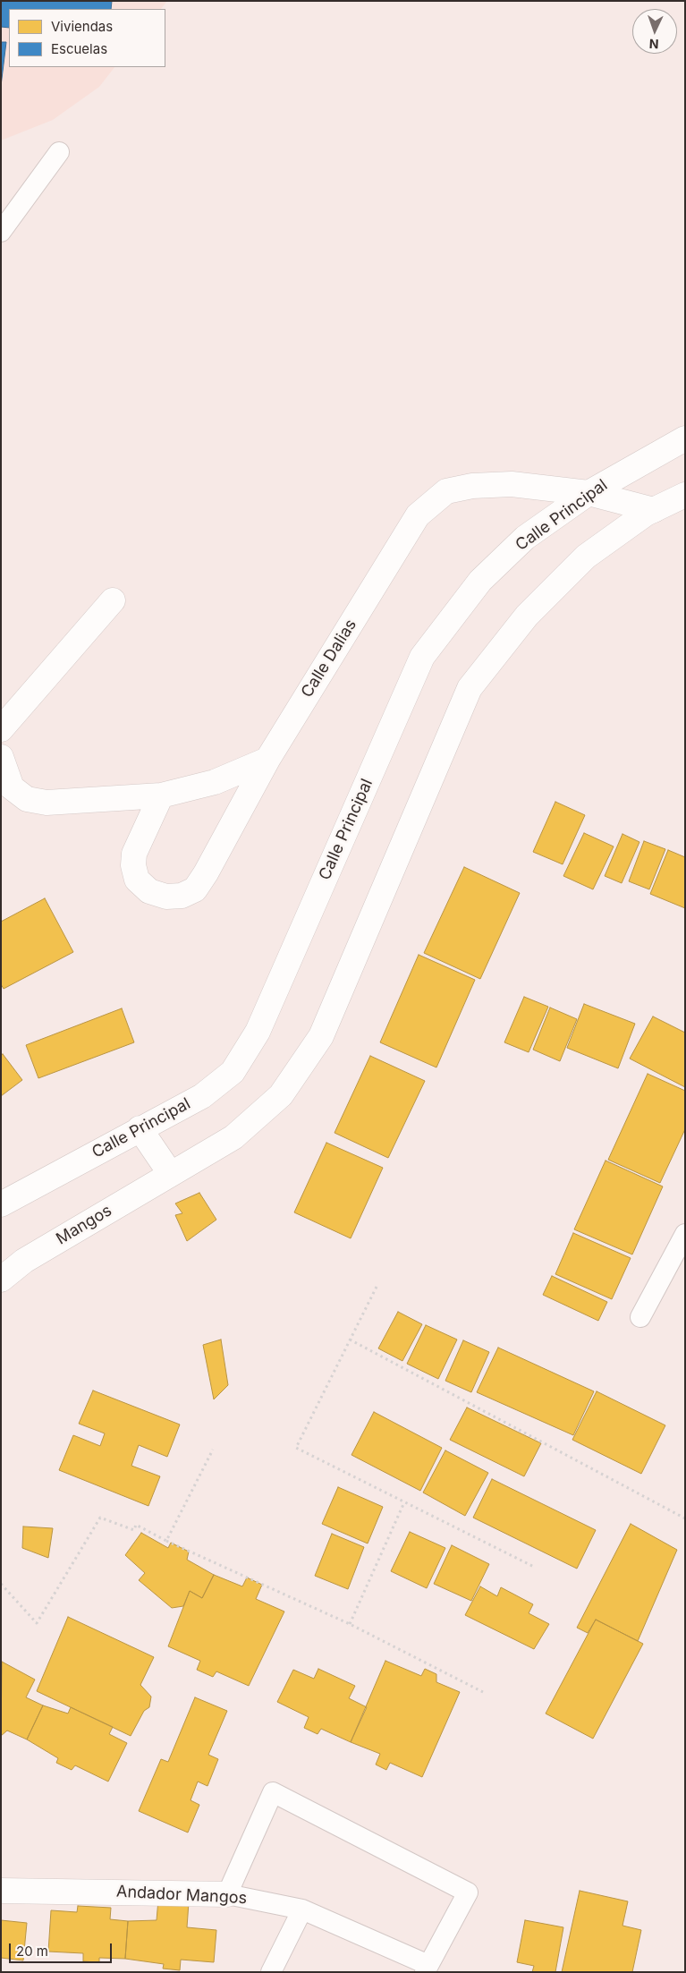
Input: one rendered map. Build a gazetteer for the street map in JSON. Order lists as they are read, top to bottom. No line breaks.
{"streets":{"street":["Calle Principal","Calle Dalias","Mangos","Andador Mangos"]},"crossings":[["Calle Principal","Calle Dalias"]],"legend":["Viviendas","Escuelas"],"scale_bar":"20 m","north":"bottom"}
